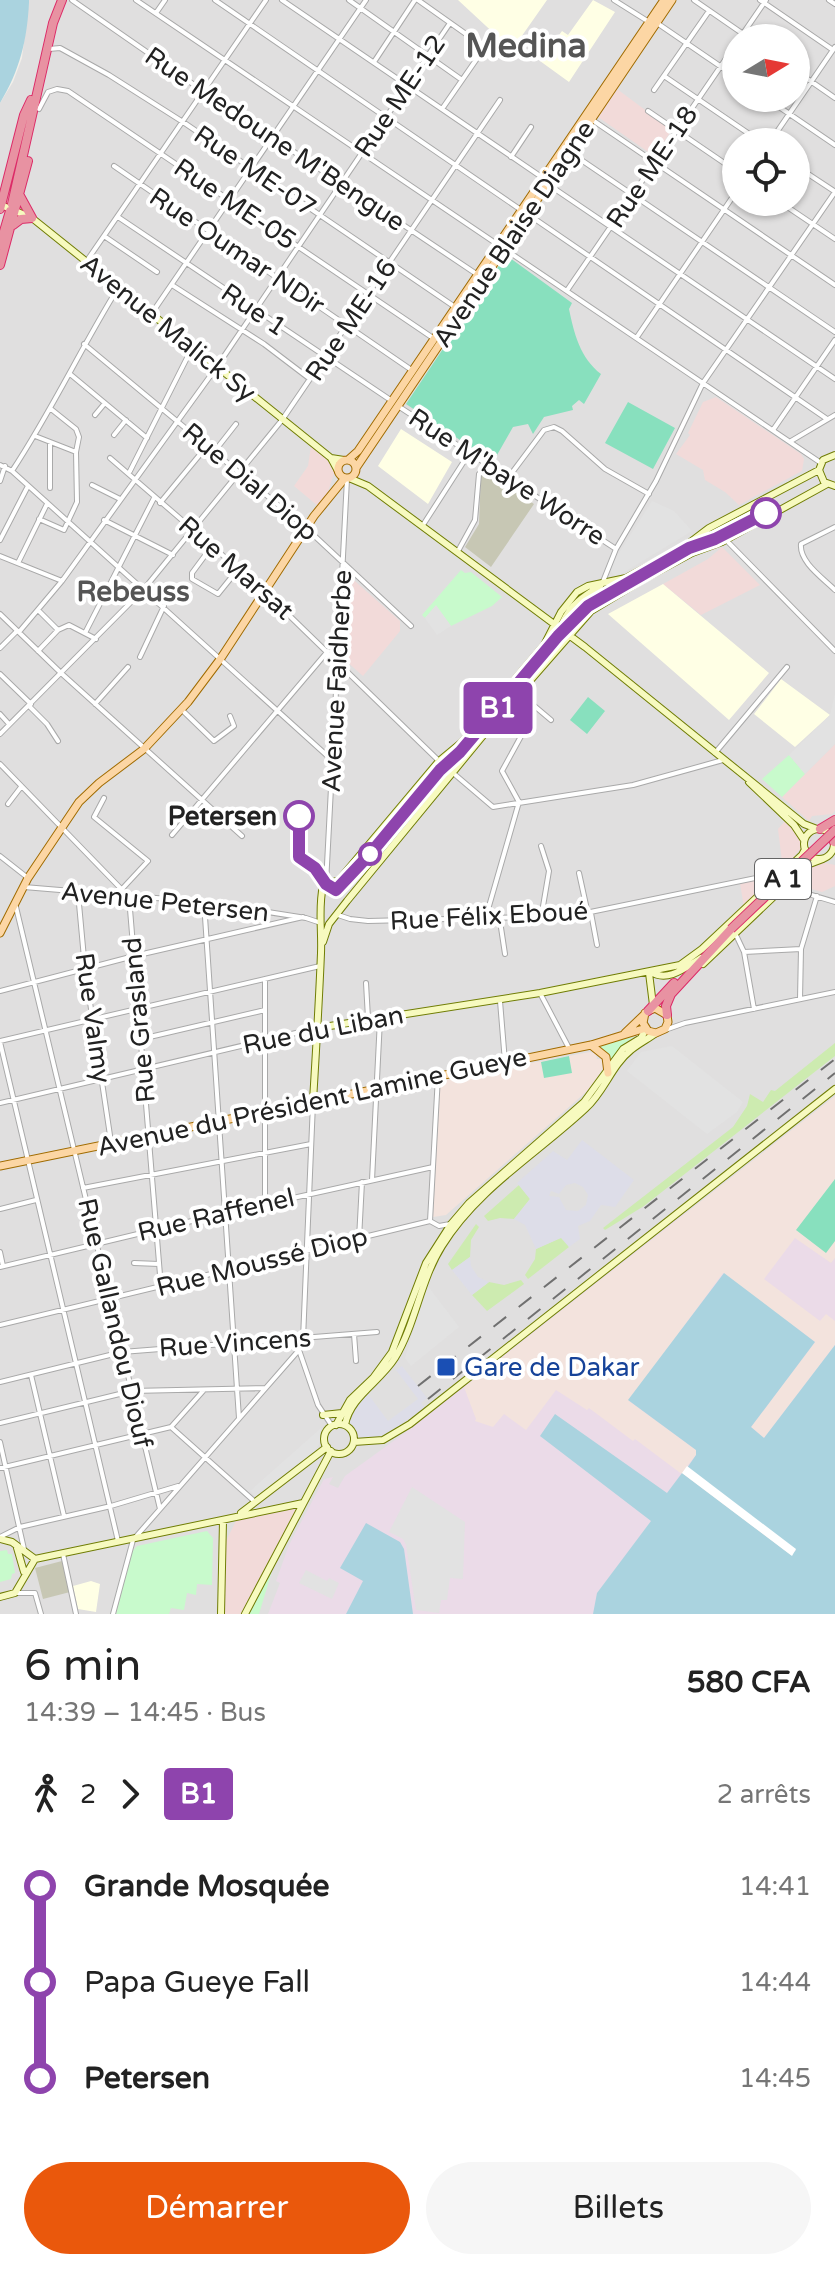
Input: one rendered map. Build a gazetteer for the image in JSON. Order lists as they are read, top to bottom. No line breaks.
{"streets":{"highway":["A 1"],"main road":["Avenue Blaise Diagne","Avenue du Président Lamine Gueye"],"street":["Rue ME-12","Rue Medoune M'Bengue","Rue ME-18","Rue ME-07","Rue ME-05","Rue Oumar NDir","Rue 1","Rue ME-16","Avenue Malick Sy","Rue M'baye Worre","Rue Dial Diop","Rue Marsat","Avenue Faidherbe","Avenue Petersen","Rue Félix Eboué","Rue Valmy","Rue Grasland","Rue du Liban","Rue Raffenel","Rue Moussé Diop","Rue Gallandou Diouf","Rue Vincens"]},"crossings":[["Rue ME-12","Rue Medoune M'Bengue"],["Rue ME-12","Rue ME-07"],["Rue ME-12","Rue ME-05"],["Rue ME-12","Rue Oumar NDir"],["Rue ME-12","Rue 1"],["Rue ME-12","Avenue Malick Sy"],["Rue ME-12","Rue Dial Diop"],["Rue ME-12","Rue Marsat"],["Rue Medoune M'Bengue","Avenue Blaise Diagne"],["Rue Medoune M'Bengue","Rue ME-16"],["Rue ME-07","Avenue Blaise Diagne"],["Rue ME-07","Rue ME-16"],["Rue ME-05","Avenue Blaise Diagne"],["Rue ME-05","Rue ME-16"],["Avenue Blaise Diagne","Rue Oumar NDir"],["Avenue Blaise Diagne","Rue 1"],["Avenue Blaise Diagne","Avenue Malick Sy"],["Avenue Blaise Diagne","Rue M'baye Worre"],["Avenue Blaise Diagne","Avenue Faidherbe"],["Rue Oumar NDir","Rue ME-16"],["Rue 1","Rue ME-16"],["Rue 1","Rue M'baye Worre"],["Rue ME-16","Avenue Malick Sy"],["Rue ME-16","Rue Dial Diop"],["Rue ME-16","Rue Marsat"],["Avenue Malick Sy","Avenue Faidherbe"],["Rue Dial Diop","Avenue Faidherbe"],["Rue Marsat","Avenue Faidherbe"],["A 1","Avenue du Président Lamine Gueye"],["Avenue Petersen","Rue Valmy"],["Avenue Petersen","Rue Grasland"],["Rue Valmy","Rue du Liban"],["Rue Valmy","Avenue du Président Lamine Gueye"],["Rue Grasland","Rue du Liban"],["Rue Grasland","Avenue du Président Lamine Gueye"],["Rue Grasland","Rue Raffenel"],["Rue Grasland","Rue Moussé Diop"],["Rue du Liban","Rue Gallandou Diouf"],["Avenue du Président Lamine Gueye","Rue Gallandou Diouf"],["Rue Raffenel","Rue Gallandou Diouf"],["Rue Moussé Diop","Rue Gallandou Diouf"],["Rue Gallandou Diouf","Rue Vincens"]],"districts":["Medina","Rebeuss"],"places":{"other":["Petersen"],"transit":["Gare de Dakar"]},"lines":["bus line B1"],"north":"right","page":{"on_map":"B1","heading":["6 min","14:39 – 14:45 · Bus","580 CFA"],"legs":["2","B1","2 arrêts"],"list":[{"name":"Grande Mosquée","value":"14:41"},{"name":"Papa Gueye Fall","value":"14:44"},{"name":"Petersen","value":"14:45"}],"buttons":["Démarrer","Billets"]}}
